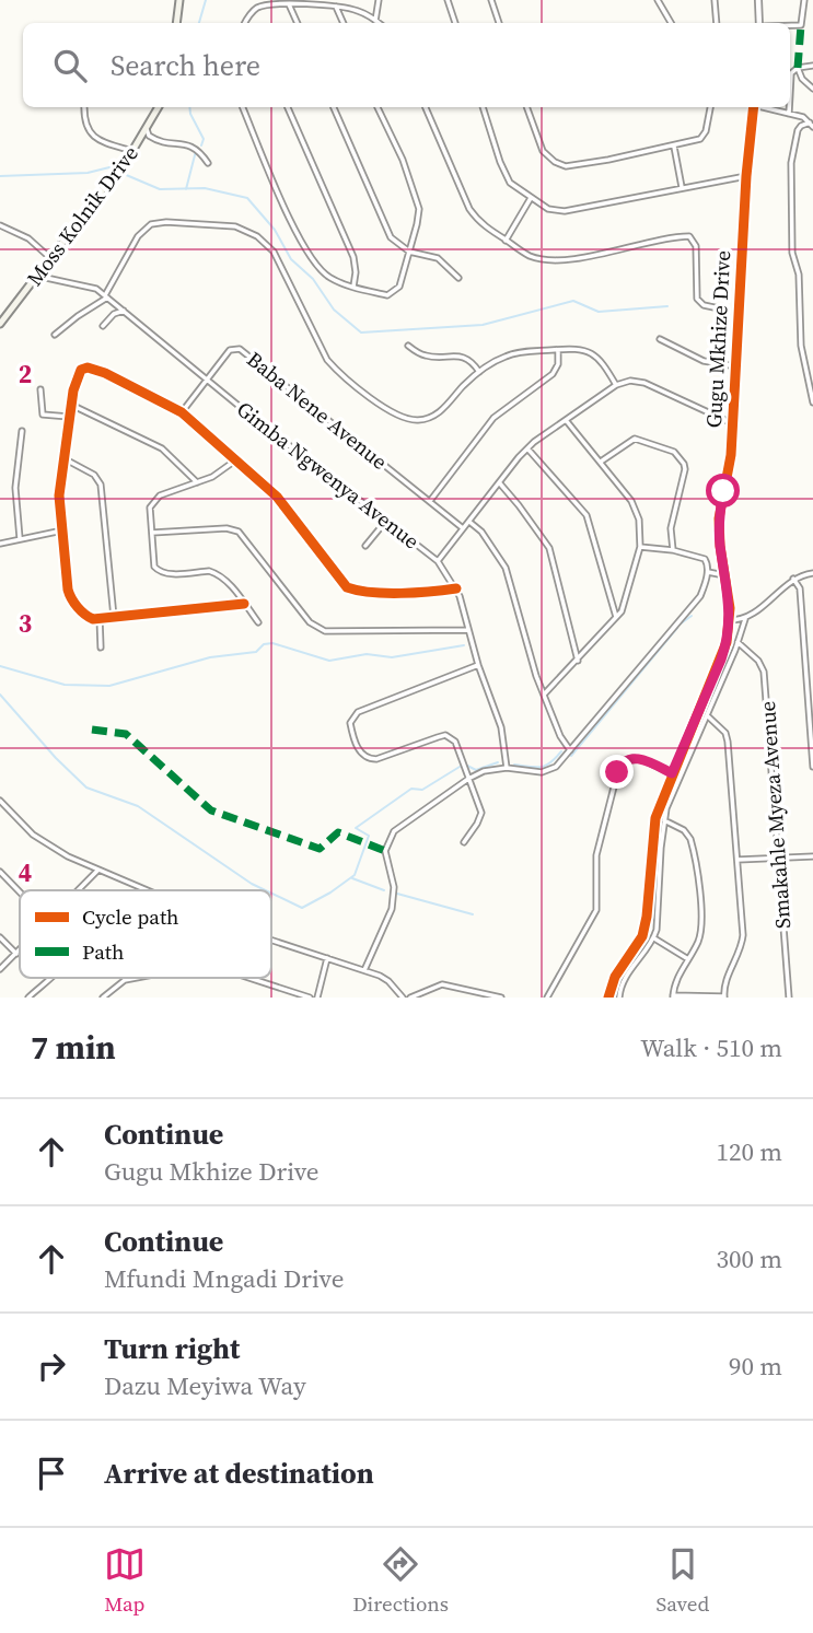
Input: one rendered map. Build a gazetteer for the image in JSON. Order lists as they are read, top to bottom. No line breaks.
{"streets":{"main road":["Moss Kolnik Drive"],"street":["Gugu Mkhize Drive","Baba Nene Avenue","Gimba Ngwenya Avenue","Smakahle Myeza Avenue"]},"crossings":[["Moss Kolnik Drive","Gimba Ngwenya Avenue"],["Baba Nene Avenue","Gimba Ngwenya Avenue"]],"legend":["Cycle path","Path"],"page":{"search":"Search here","heading":["7 min","Walk · 510 m"],"list":[["Continue","Gugu Mkhize Drive","120 m"],["Continue","Mfundi Mngadi Drive","300 m"],["Turn right","Dazu Meyiwa Way","90 m"],"Arrive at destination"],"nav":["Map","Directions","Saved"]},"grid":{"rows":["2","3","4"]}}
